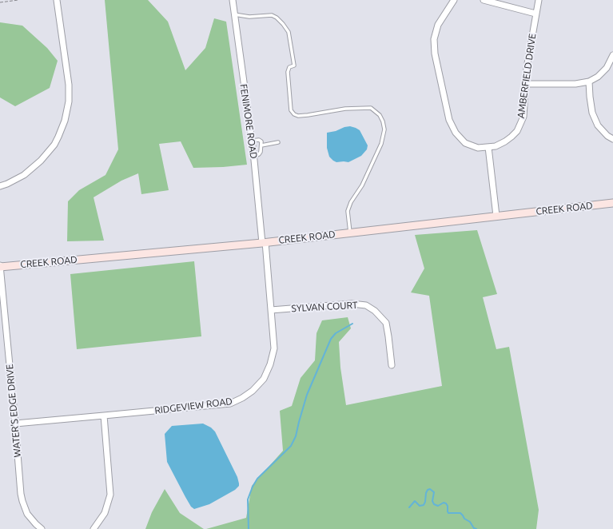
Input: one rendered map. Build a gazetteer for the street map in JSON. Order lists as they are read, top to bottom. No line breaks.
{"streets":{"main road":["CREEK ROAD"],"street":["AMBERFIELD DRIVE","FENIMORE ROAD","SYLVAN COURT","RIDGEVIEW ROAD","WATER'S EDGE DRIVE"]},"crossings":[["FENIMORE ROAD","CREEK ROAD"],["FENIMORE ROAD","RIDGEVIEW ROAD"],["CREEK ROAD","RIDGEVIEW ROAD"],["CREEK ROAD","WATER'S EDGE DRIVE"],["SYLVAN COURT","RIDGEVIEW ROAD"],["RIDGEVIEW ROAD","WATER'S EDGE DRIVE"]]}
